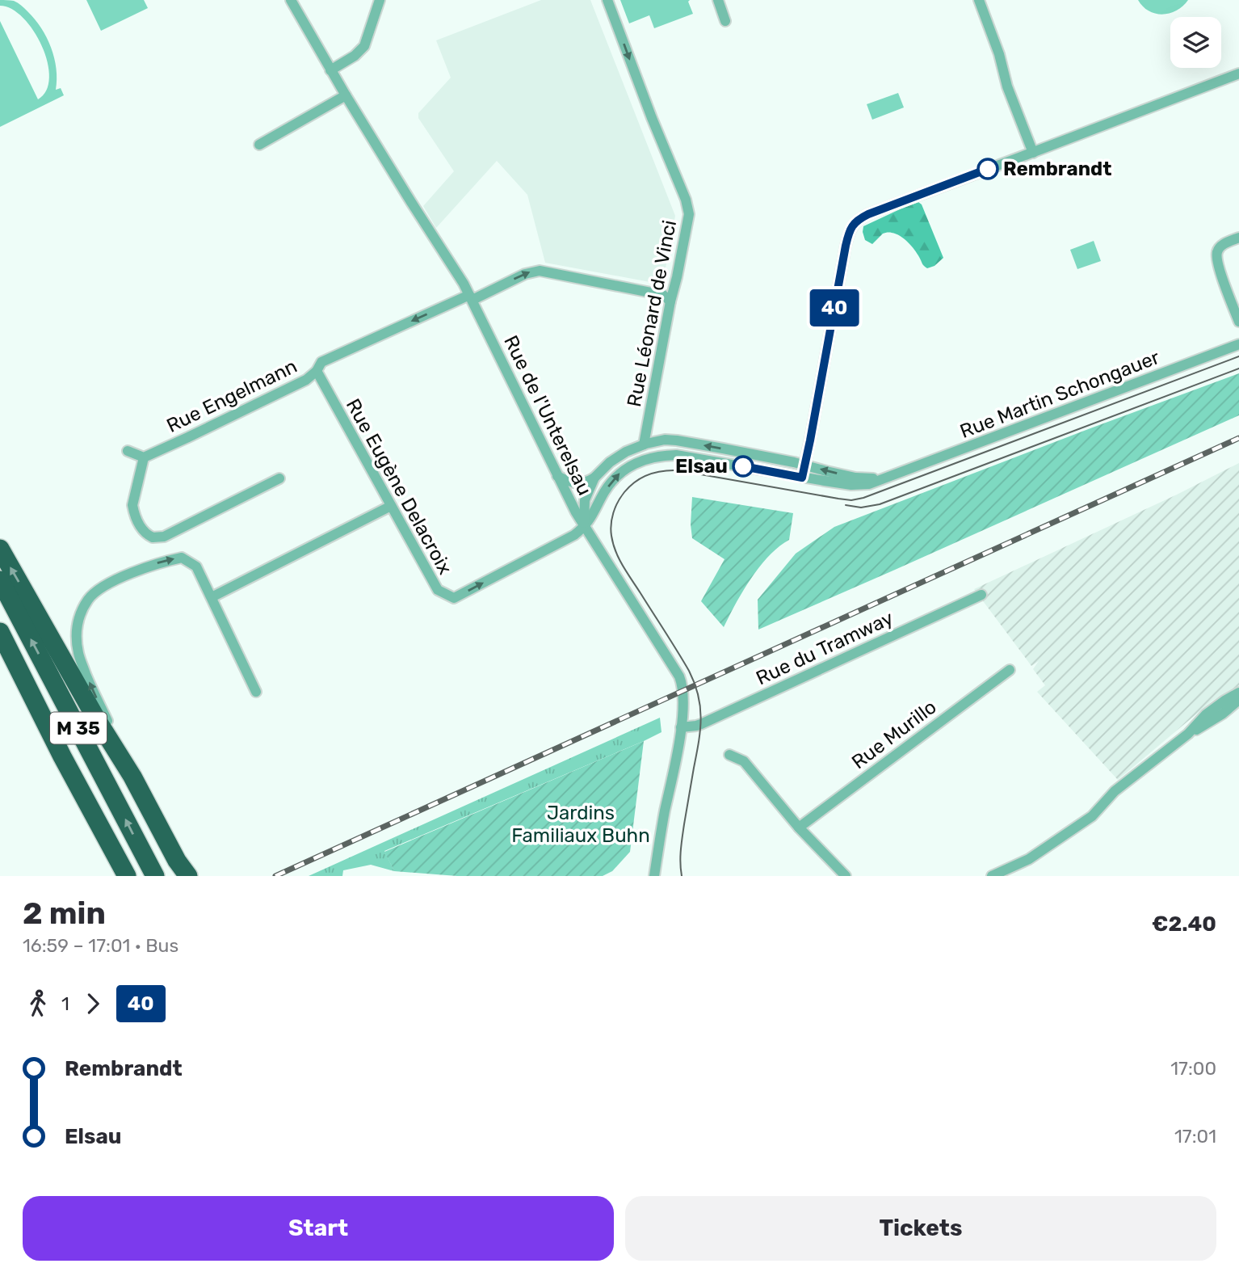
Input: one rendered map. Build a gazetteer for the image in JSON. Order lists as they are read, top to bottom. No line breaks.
{"streets":{"highway":["M 35"],"street":["Rue Léonard de Vinci","Rue Martin Schongauer","Rue Engelmann","Rue de l'Unterelsau","Rue Eugène Delacroix","Rue du Tramway","Rue Murillo"]},"crossings":[["Rue Léonard de Vinci","Rue Martin Schongauer"],["Rue Léonard de Vinci","Rue Engelmann"],["Rue Martin Schongauer","Rue de l'Unterelsau"],["Rue Martin Schongauer","Rue Eugène Delacroix"],["Rue Engelmann","Rue de l'Unterelsau"],["Rue Engelmann","Rue Eugène Delacroix"],["Rue de l'Unterelsau","Rue Eugène Delacroix"],["Rue de l'Unterelsau","Rue du Tramway"]],"one_way":["Rue Léonard de Vinci"],"parks":["Jardins Familiaux Buhn"],"places":["Rembrandt","Elsau"],"lines":["bus line 40"],"page":{"on_map":"40","heading":["2 min","16:59 – 17:01 · Bus","€2.40"],"legs":["1","40"],"list":[{"name":"Rembrandt","value":"17:00"},{"name":"Elsau","value":"17:01"}],"buttons":["Start","Tickets"]}}
